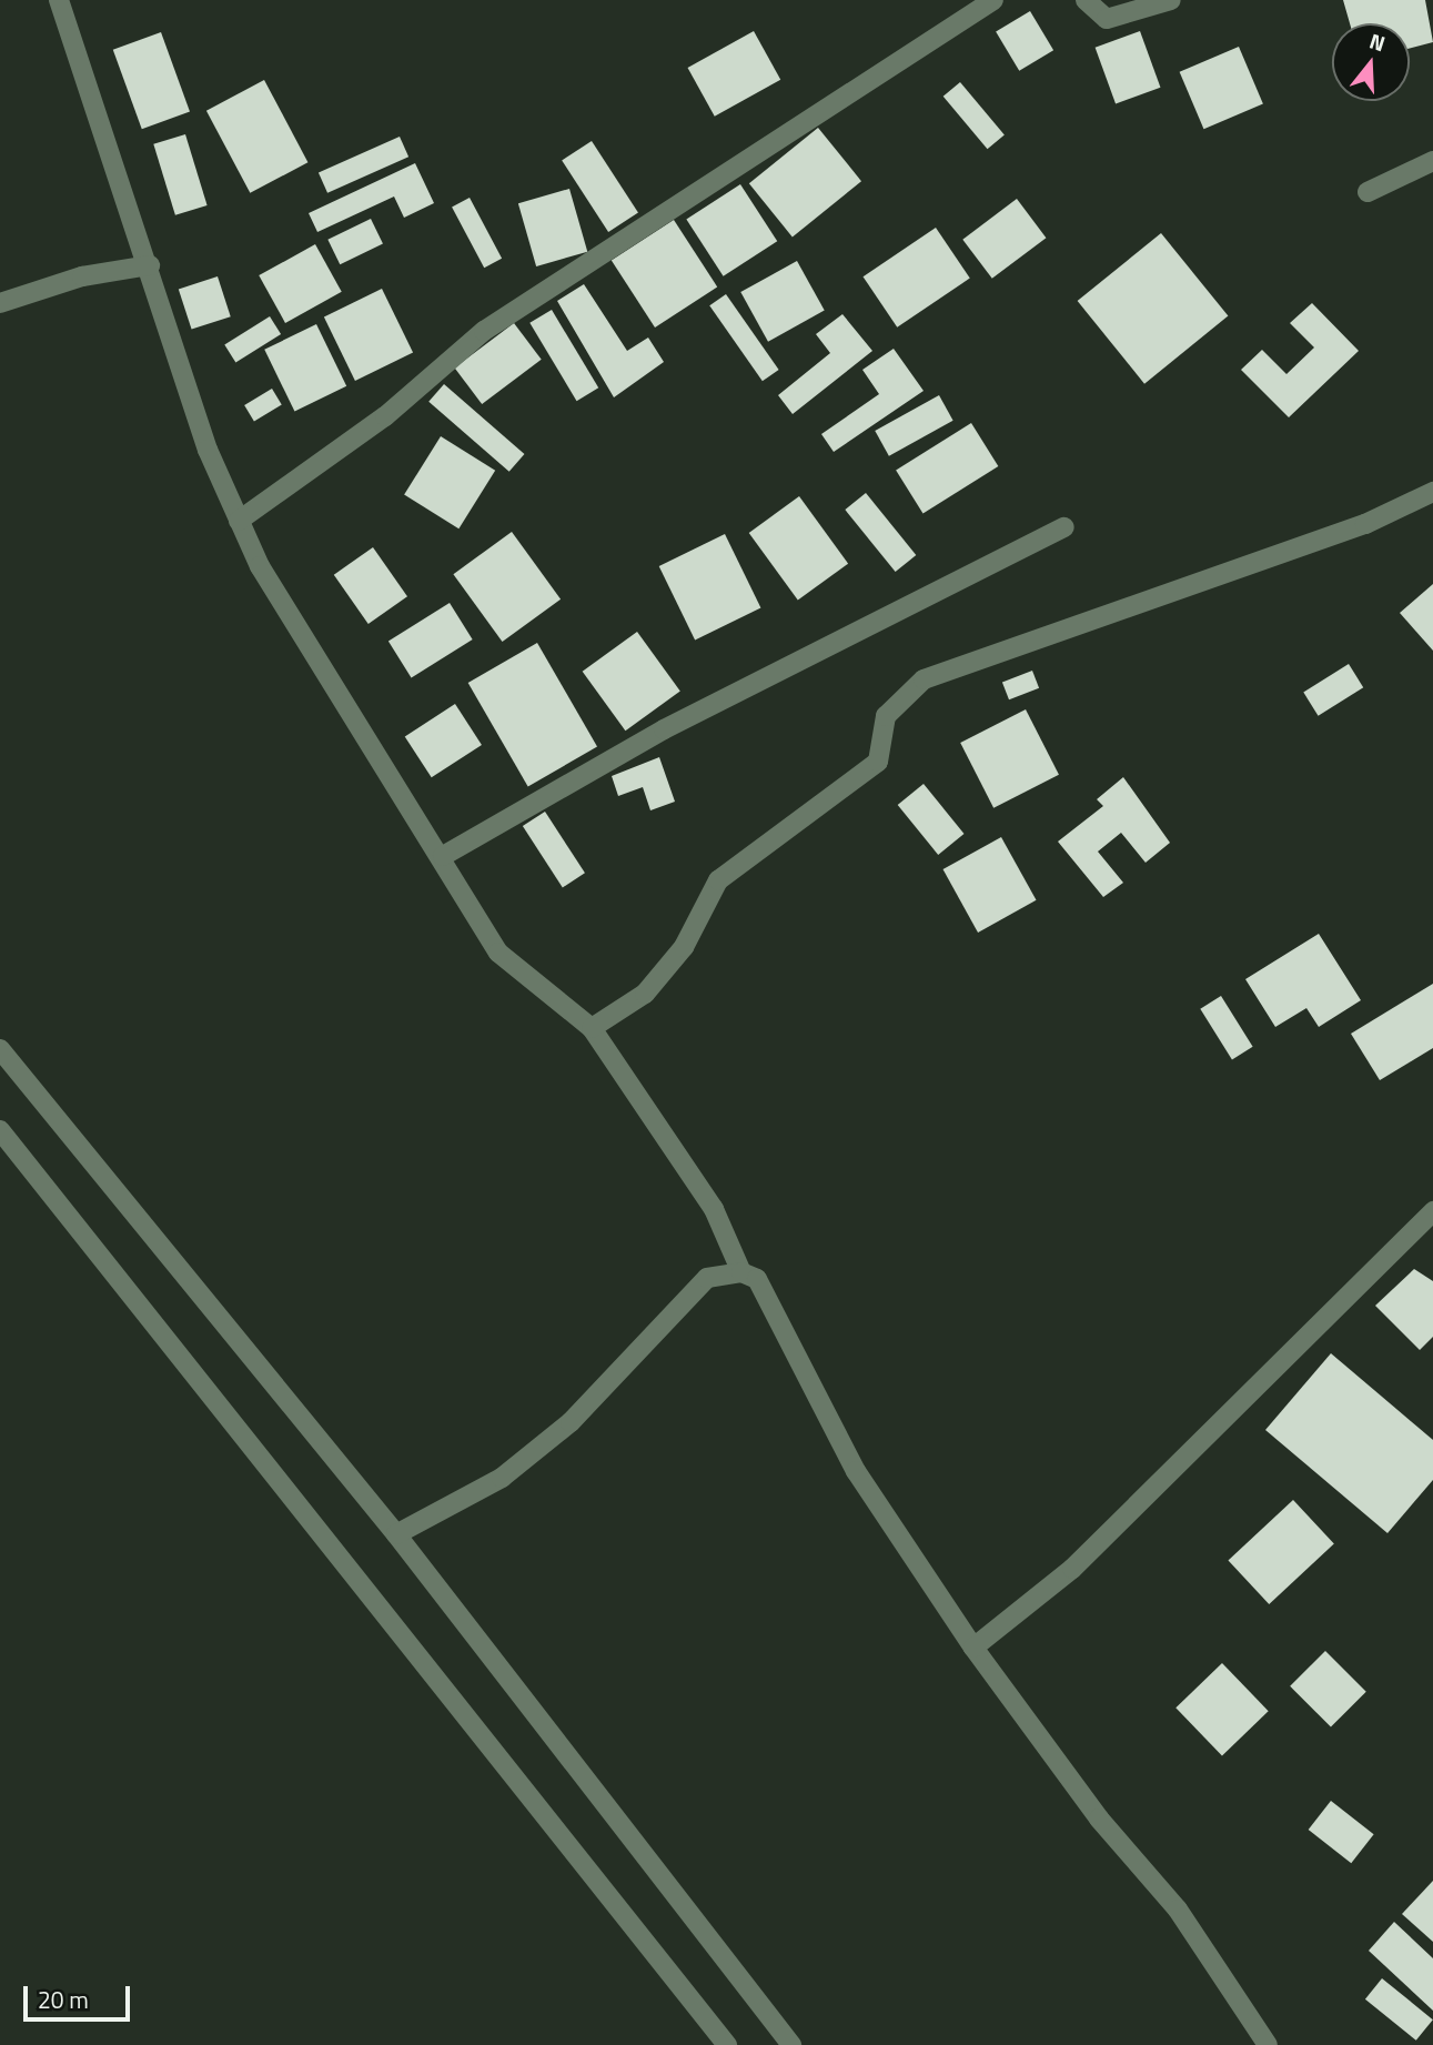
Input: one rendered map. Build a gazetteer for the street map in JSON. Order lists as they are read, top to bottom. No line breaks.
{"scale_bar":"20 m","north":"top"}
